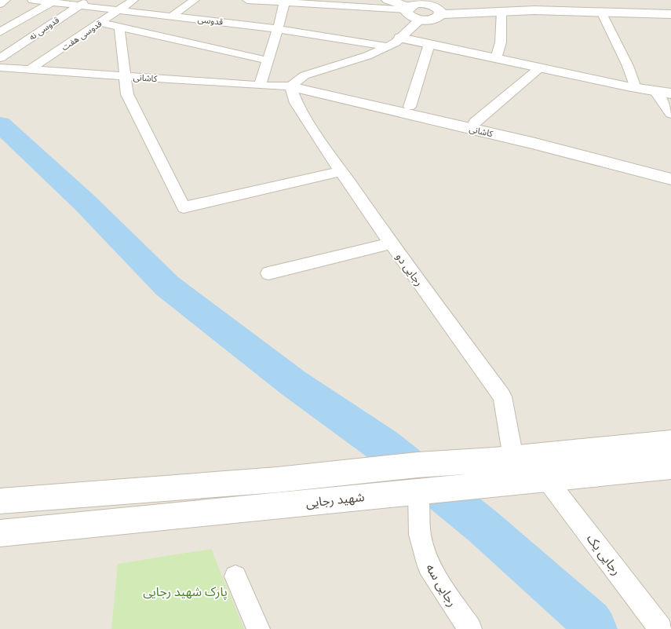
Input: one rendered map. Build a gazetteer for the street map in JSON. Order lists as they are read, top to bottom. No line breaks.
{"streets":{"street":["قدوسی","قدوسی نه","قدوسی هفت","کاشانی","رجایی دو","شهید رجایی","رجایی یک","رجایی سه"]},"crossings":[["قدوسی","قدوسی نه"],["قدوسی","قدوسی هفت"],["قدوسی هفت","کاشانی"],["کاشانی","رجایی دو"],["شهید رجایی","رجایی یک"],["شهید رجایی","رجایی سه"]],"parks":["پارک شهید رجایی"]}
